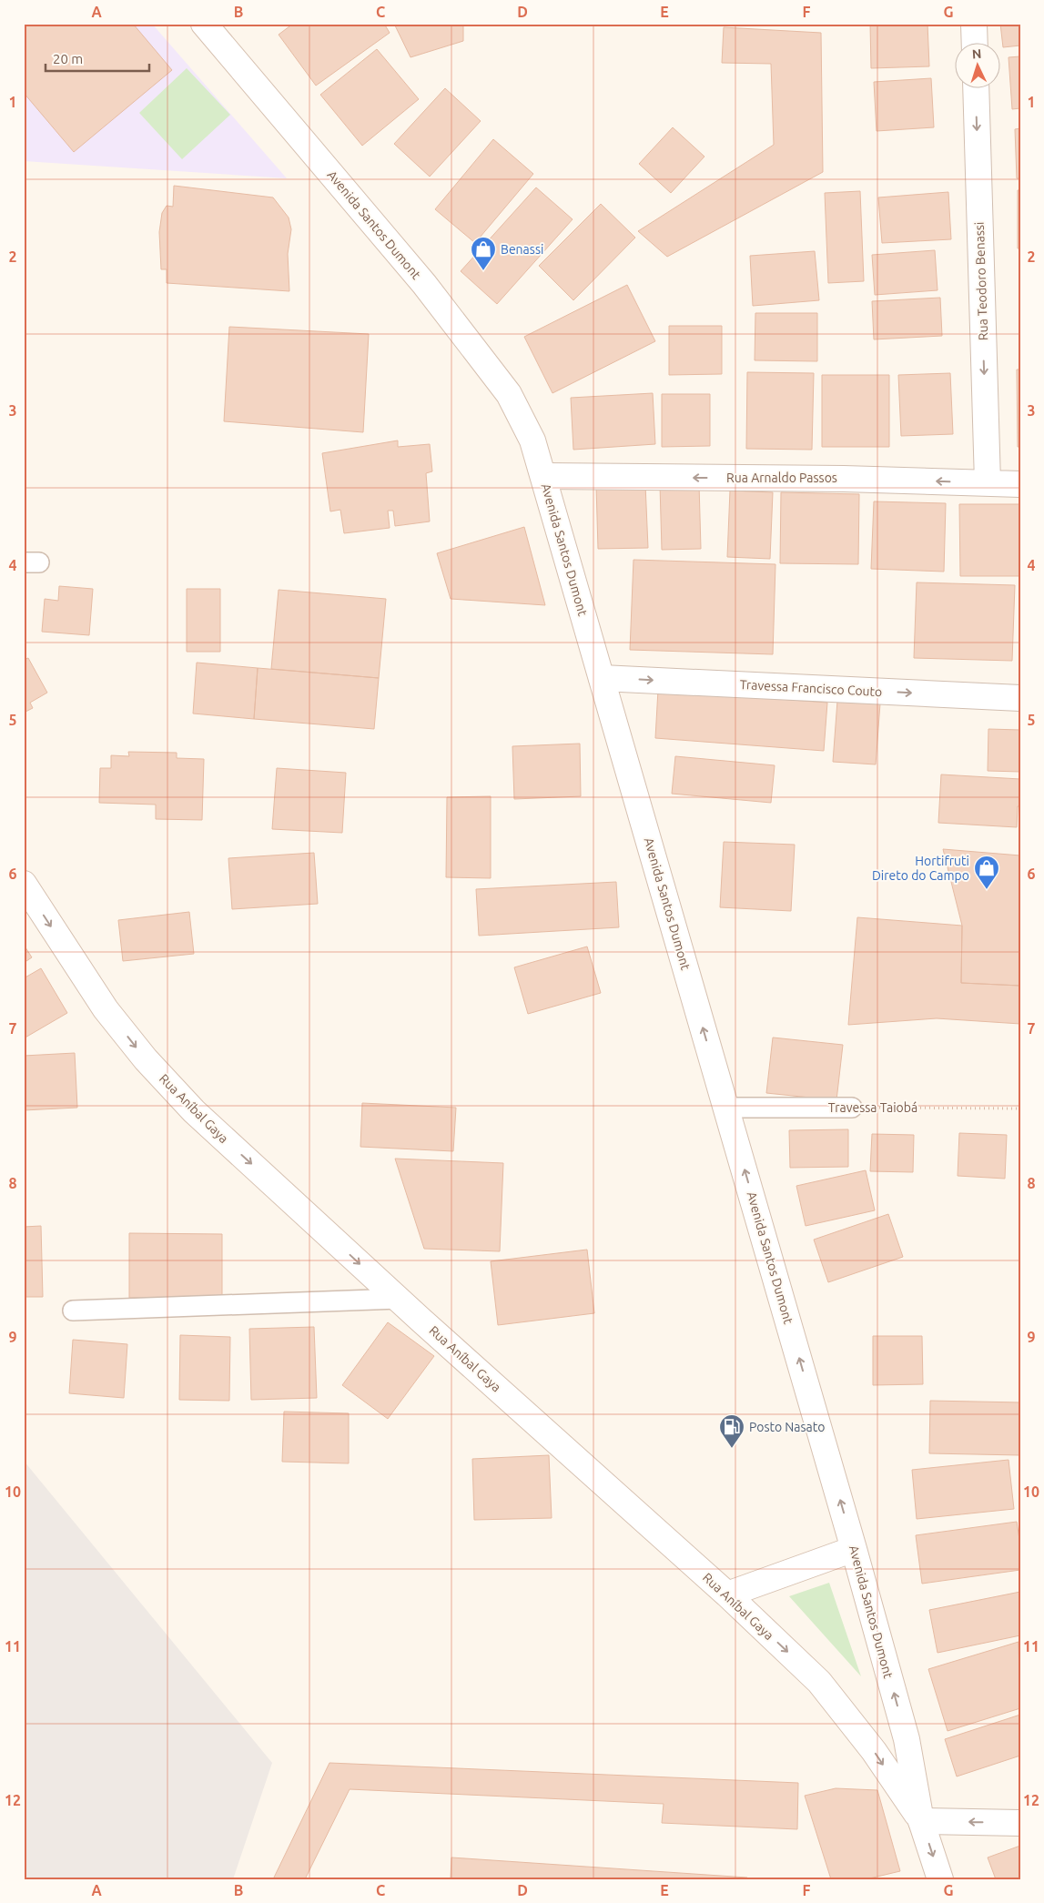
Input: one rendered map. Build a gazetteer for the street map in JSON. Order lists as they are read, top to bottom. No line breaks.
{"streets":{"main road":["Avenida Santos Dumont","Rua Teodoro Benassi","Rua Arnaldo Passos","Travessa Francisco Couto","Rua Aníbal Gaya"],"lane":["Travessa Taiobá"]},"crossings":[["Avenida Santos Dumont","Rua Arnaldo Passos"],["Avenida Santos Dumont","Travessa Francisco Couto"],["Avenida Santos Dumont","Travessa Taiobá"],["Avenida Santos Dumont","Rua Aníbal Gaya"],["Rua Teodoro Benassi","Rua Arnaldo Passos"]],"one_way":["Avenida Santos Dumont","Rua Teodoro Benassi","Rua Arnaldo Passos","Travessa Francisco Couto","Rua Aníbal Gaya"],"places":{"shop":["Benassi","Hortifruti Direto do Campo"],"fuel station":["Posto Nasato"]},"scale_bar":"20 m","north":"top","grid":{"columns":["A","B","C","D","E","F","G"],"rows":["1","2","3","4","5","6","7","8","9","10","11","12"]}}
